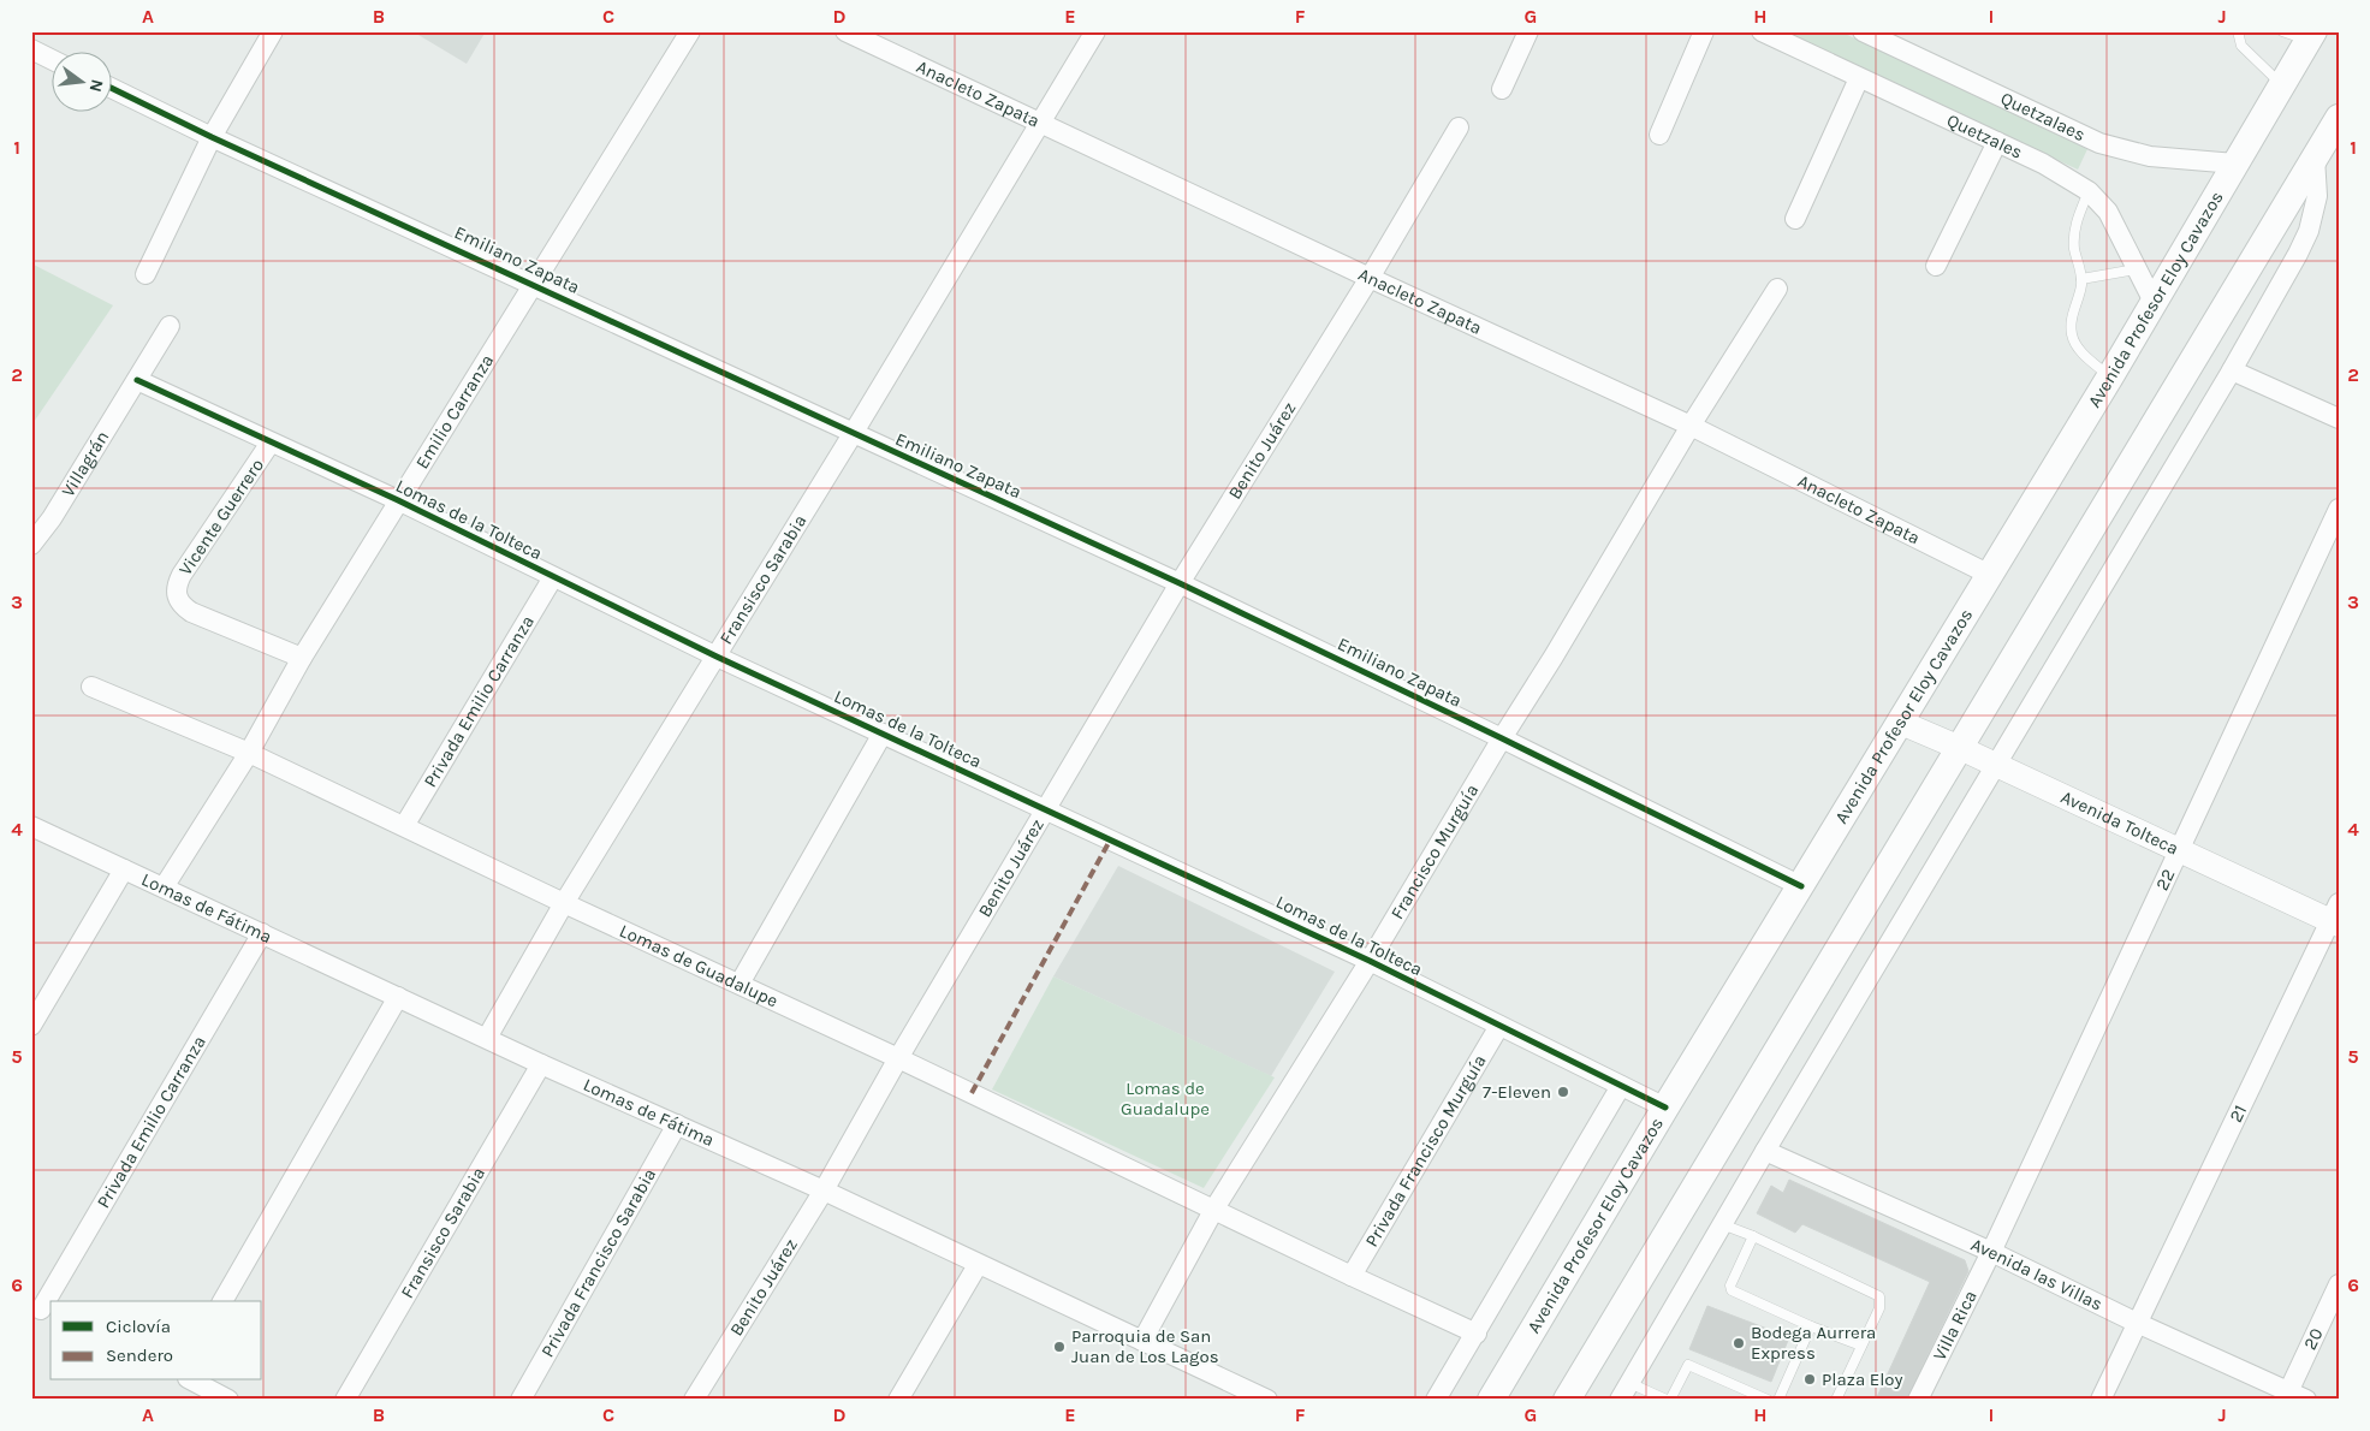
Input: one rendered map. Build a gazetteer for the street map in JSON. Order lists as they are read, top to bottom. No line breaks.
{"streets":{"main road":["Avenida Profesor Eloy Cavazos"],"street":["Anacleto Zapata","Quetzalaes","Quetzales","Emiliano Zapata","Emilio Carranza","Benito Juárez","Villagrán","Vicente Guerrero","Lomas de la Tolteca","Fransisco Sarabia","Privada Emilio Carranza","Avenida Tolteca","Francisco Murguía","22","Lomas de Fátima","Lomas de Guadalupe","21","Privada Francisco Murguía","Privada Francisco Sarabia","Avenida las Villas","Villa Rica","20"]},"crossings":[["Anacleto Zapata","Avenida Profesor Eloy Cavazos"],["Anacleto Zapata","Benito Juárez"],["Anacleto Zapata","Fransisco Sarabia"],["Anacleto Zapata","Francisco Murguía"],["Quetzalaes","Avenida Profesor Eloy Cavazos"],["Quetzales","Avenida Profesor Eloy Cavazos"],["Emiliano Zapata","Avenida Profesor Eloy Cavazos"],["Emiliano Zapata","Emilio Carranza"],["Emiliano Zapata","Benito Juárez"],["Emiliano Zapata","Fransisco Sarabia"],["Emiliano Zapata","Francisco Murguía"],["Avenida Profesor Eloy Cavazos","Lomas de la Tolteca"],["Avenida Profesor Eloy Cavazos","Avenida Tolteca"],["Emilio Carranza","Vicente Guerrero"],["Emilio Carranza","Lomas de la Tolteca"],["Emilio Carranza","Lomas de Fátima"],["Emilio Carranza","Lomas de Guadalupe"],["Benito Juárez","Lomas de la Tolteca"],["Benito Juárez","Lomas de Fátima"],["Benito Juárez","Lomas de Guadalupe"],["Villagrán","Lomas de la Tolteca"],["Vicente Guerrero","Lomas de la Tolteca"],["Lomas de la Tolteca","Fransisco Sarabia"],["Lomas de la Tolteca","Privada Emilio Carranza"],["Lomas de la Tolteca","Francisco Murguía"],["Lomas de la Tolteca","Privada Francisco Murguía"],["Fransisco Sarabia","Lomas de Fátima"],["Fransisco Sarabia","Lomas de Guadalupe"],["Privada Emilio Carranza","Lomas de Fátima"],["Privada Emilio Carranza","Lomas de Guadalupe"],["Avenida Tolteca","22"],["Avenida Tolteca","21"],["Francisco Murguía","Lomas de Fátima"],["Francisco Murguía","Lomas de Guadalupe"],["22","Avenida las Villas"],["22","Villa Rica"],["Lomas de Fátima","Privada Francisco Sarabia"],["Lomas de Guadalupe","Privada Francisco Murguía"],["21","Avenida las Villas"],["Avenida las Villas","Villa Rica"],["Avenida las Villas","20"]],"parks":["Lomas de Guadalupe"],"places":["7-Eleven","Bodega Aurrera Express","Parroquia de San Juan de Los Lagos","Plaza Eloy"],"legend":["Ciclovía","Sendero"],"north":"right","grid":{"columns":["A","B","C","D","E","F","G","H","I","J"],"rows":["1","2","3","4","5","6"]}}
